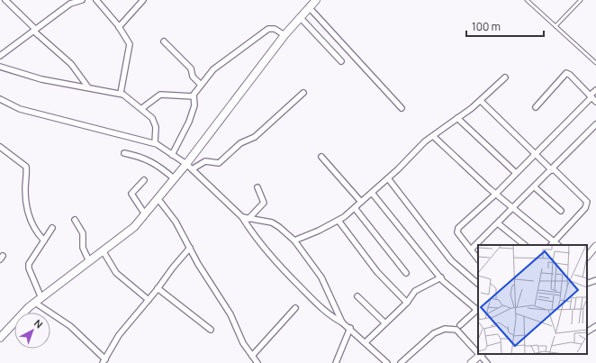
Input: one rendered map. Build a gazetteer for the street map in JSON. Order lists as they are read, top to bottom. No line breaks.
{"scale_bar":"100 m","north":"top right"}
